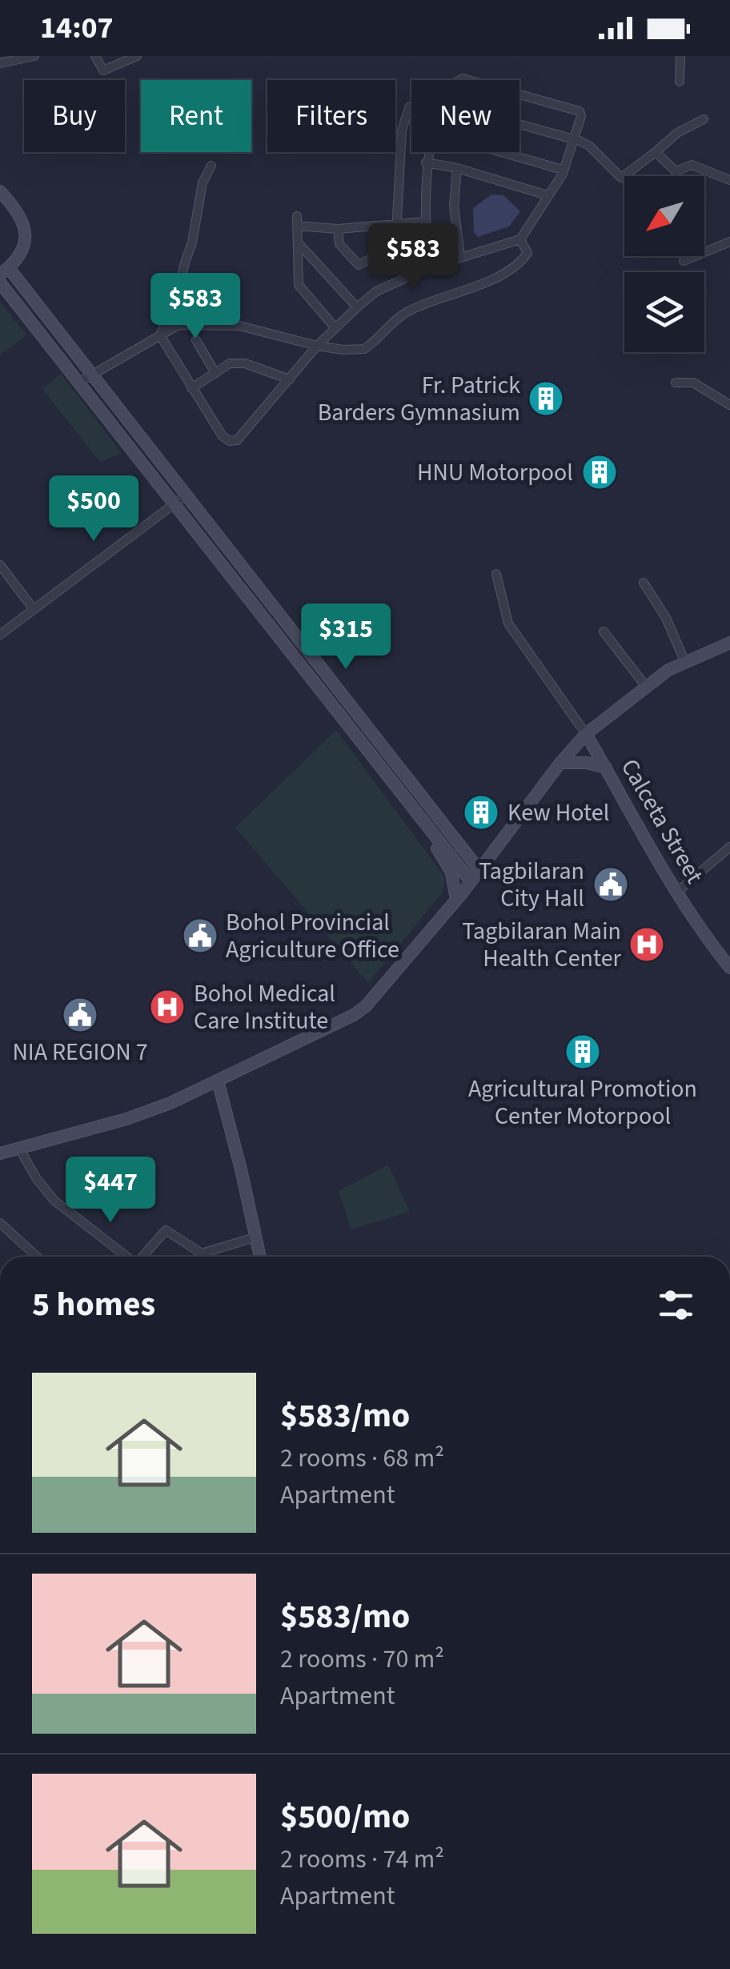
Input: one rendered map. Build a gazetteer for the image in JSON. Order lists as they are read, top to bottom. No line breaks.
{"streets":{"main road":["Calceta Street"]},"places":{"building":["Fr. Patrick Barders Gymnasium","HNU Motorpool","Kew Hotel","Agricultural Promotion Center Motorpool"],"public building":["Tagbilaran City Hall","Bohol Provincial Agriculture Office","NIA REGION 7"],"hospital":["Tagbilaran Main Health Center","Bohol Medical Care Institute"]},"north":"bottom left","page":{"status":"14:07","chip":["Buy","Rent","Filters","New"],"price":["$583","$583","$500","$315","$447"],"heading":"5 homes","list":[{"name":"$583/mo","note":"2 rooms · 68 m² · Apartment"},{"name":"$583/mo","note":"2 rooms · 70 m² · Apartment"},{"name":"$500/mo","note":"2 rooms · 74 m² · Apartment"}]}}
